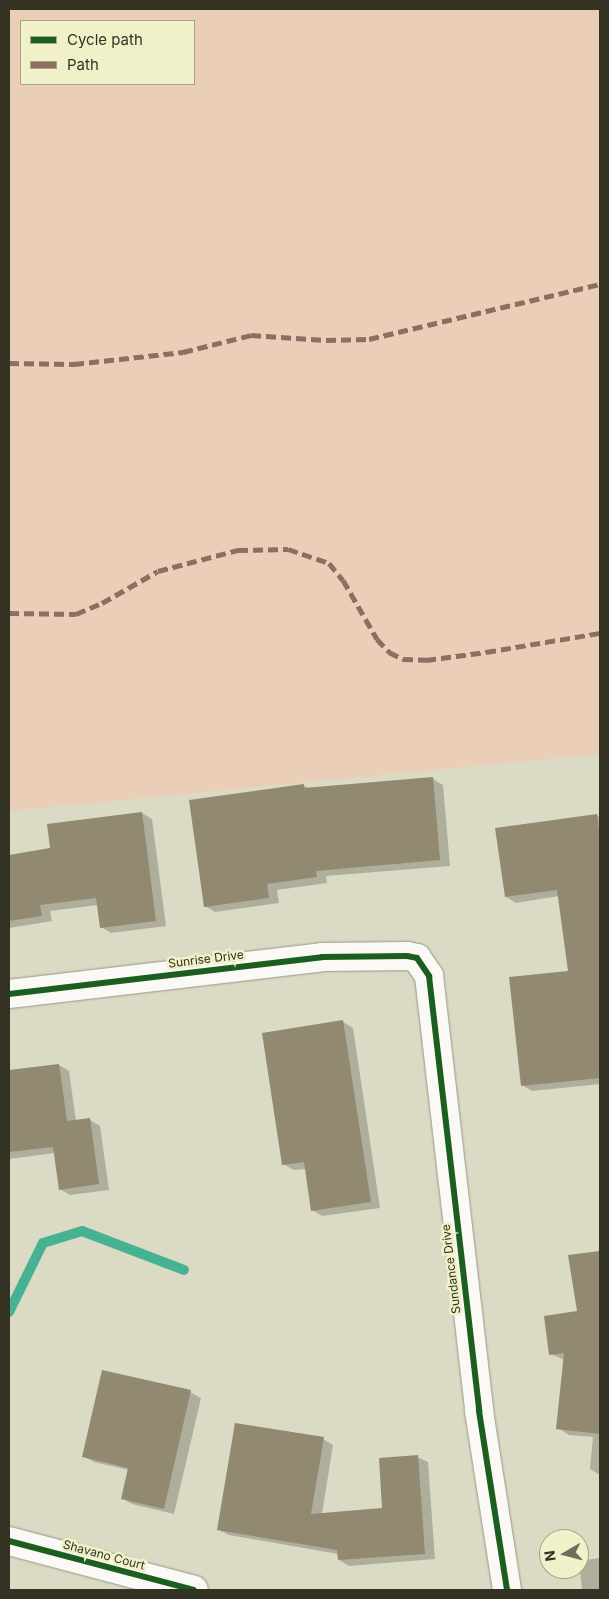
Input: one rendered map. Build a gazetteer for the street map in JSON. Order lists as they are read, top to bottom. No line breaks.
{"streets":{"street":["Sunrise Drive","Sundance Drive","Shavano Court"]},"crossings":[["Sunrise Drive","Sundance Drive"]],"legend":["Cycle path","Path"],"north":"left"}
